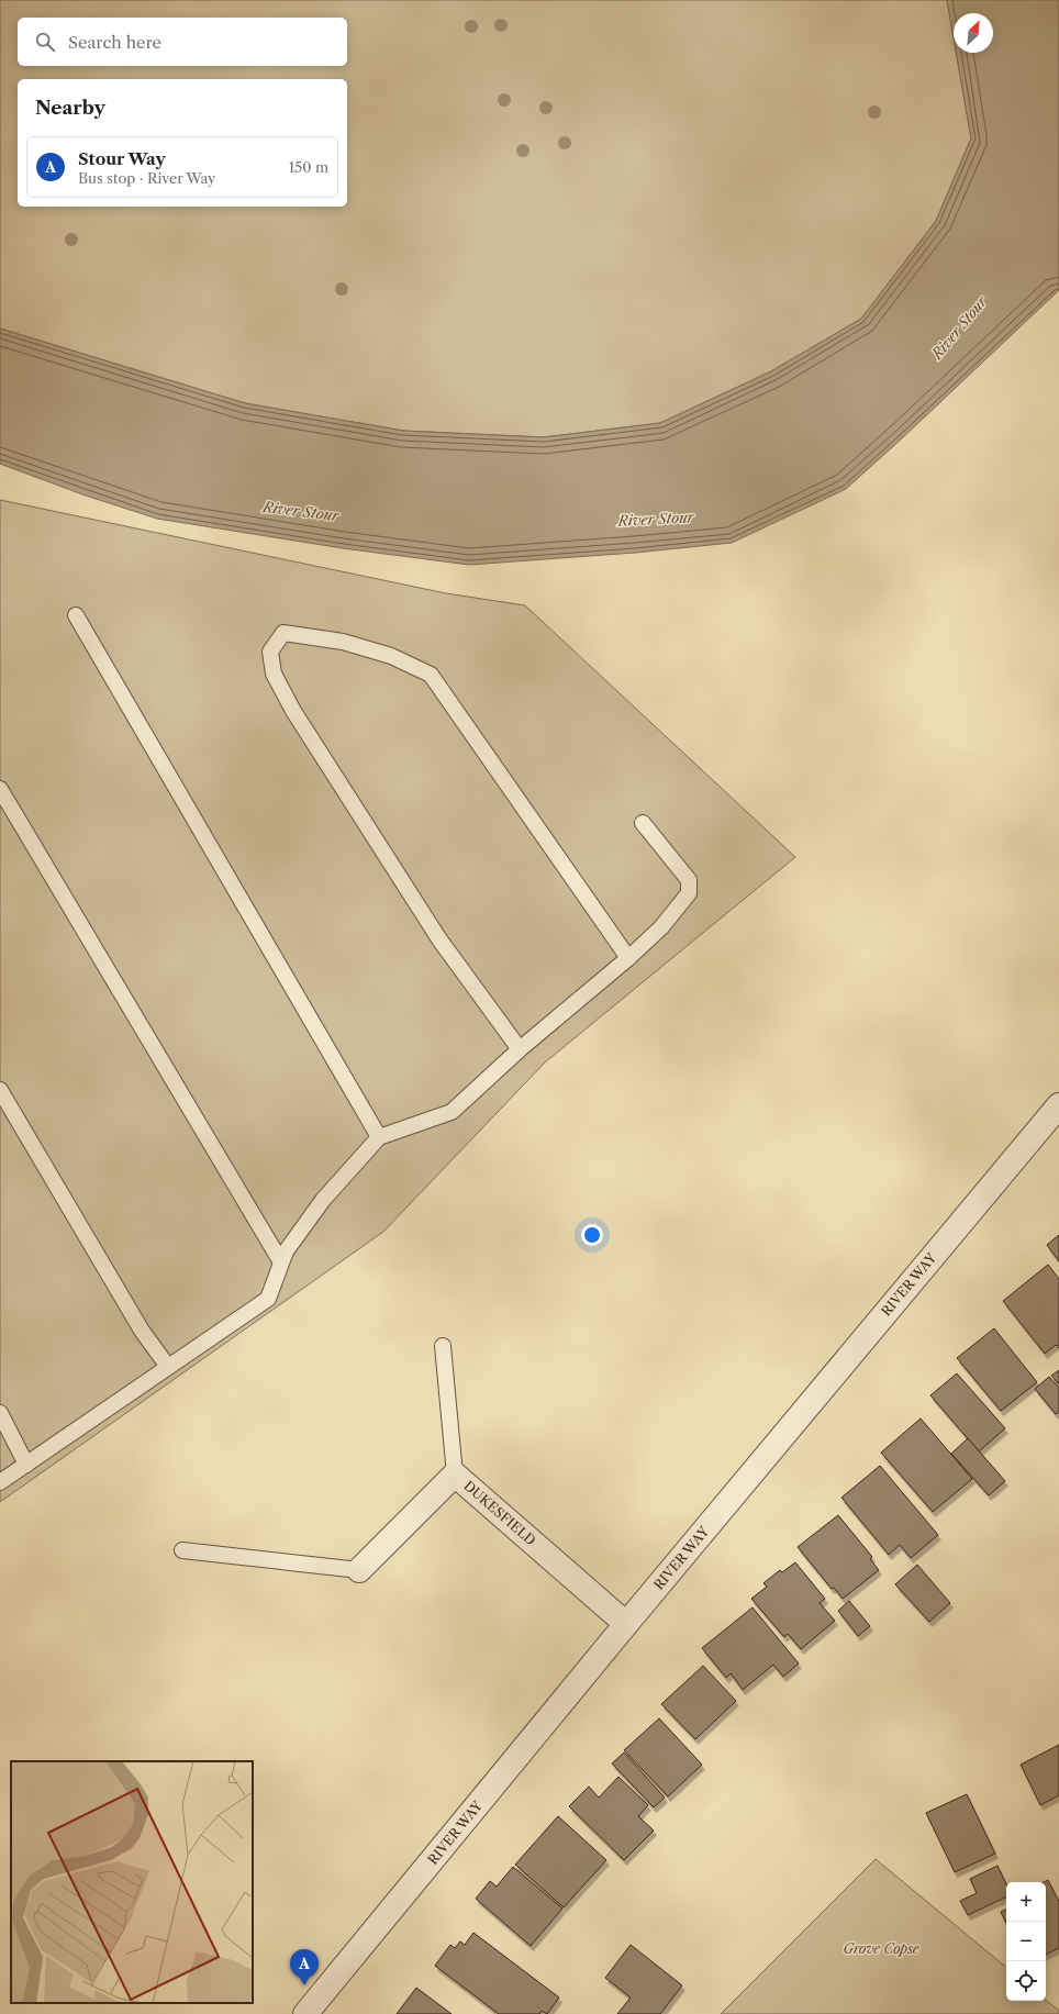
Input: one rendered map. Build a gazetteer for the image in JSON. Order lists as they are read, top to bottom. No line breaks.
{"streets":{"street":["RIVER WAY","DUKESFIELD"]},"crossings":[["RIVER WAY","DUKESFIELD"]],"water":["River Stour"],"parks":["Grove Copse"],"north":"top right","page":{"search":"Search here","heading":"Nearby","list":[{"mark":"A","name":"Stour Way","note":"Bus stop · River Way","value":"150 m"}],"map_buttons":["+","−"],"pins":"A"}}
